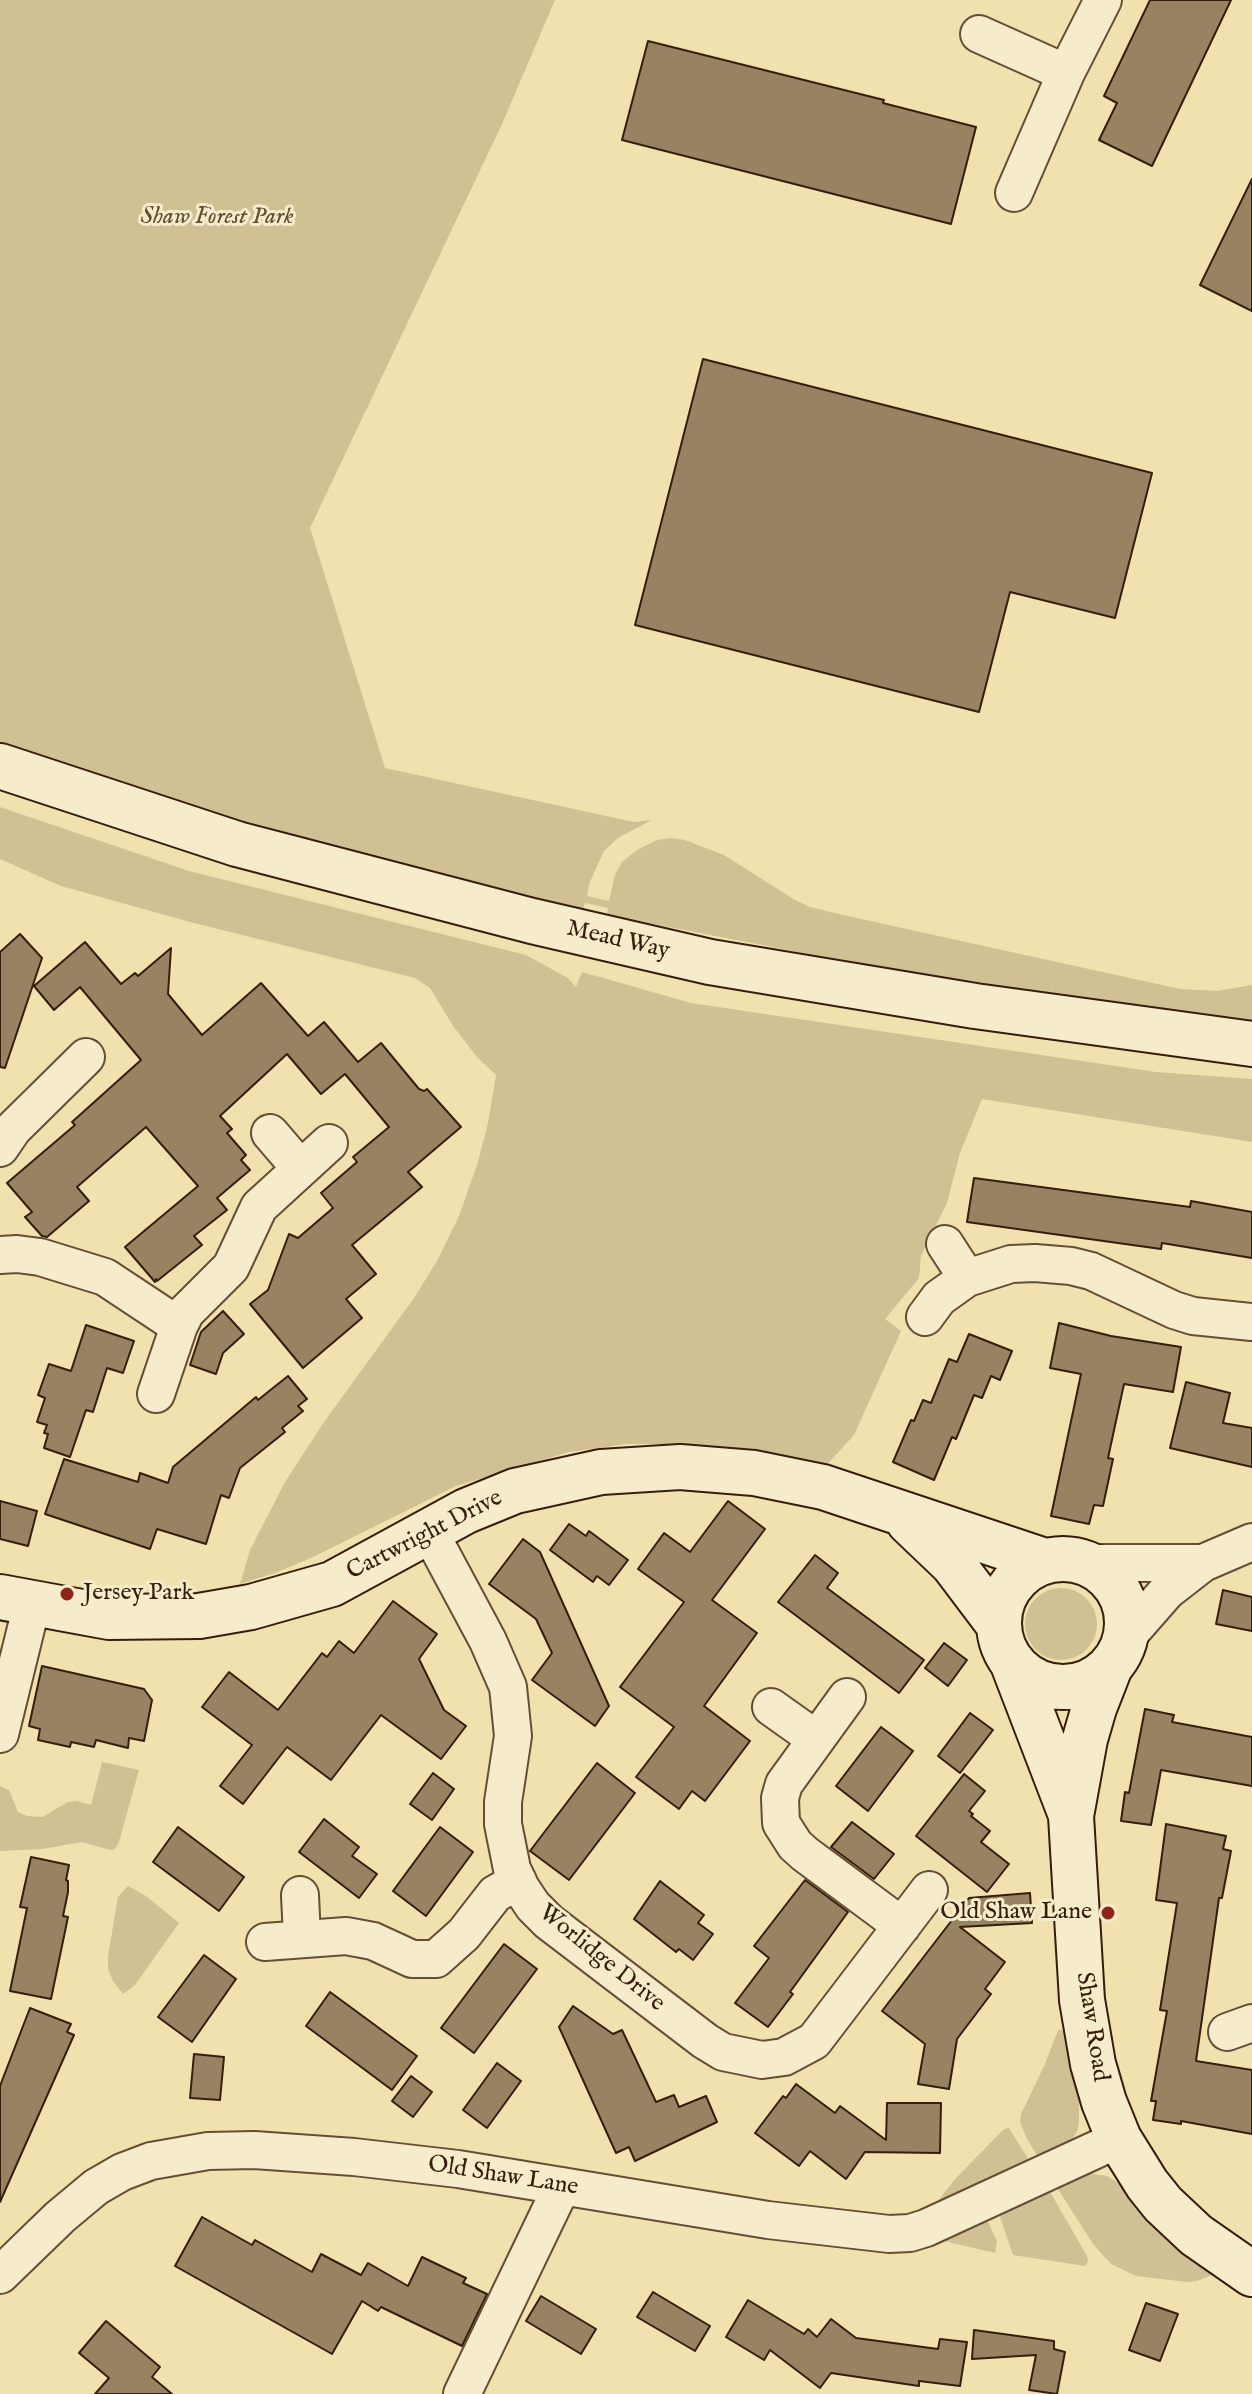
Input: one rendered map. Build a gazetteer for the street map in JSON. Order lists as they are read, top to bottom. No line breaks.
{"streets":{"street":["Mead Way","Cartwright Drive","Worlidge Drive","Shaw Road","Old Shaw Lane"]},"crossings":[["Cartwright Drive","Worlidge Drive"],["Cartwright Drive","Shaw Road"],["Shaw Road","Old Shaw Lane"]],"parks":["Shaw Forest Park"],"places":["Jersey Park","Old Shaw Lane"]}
